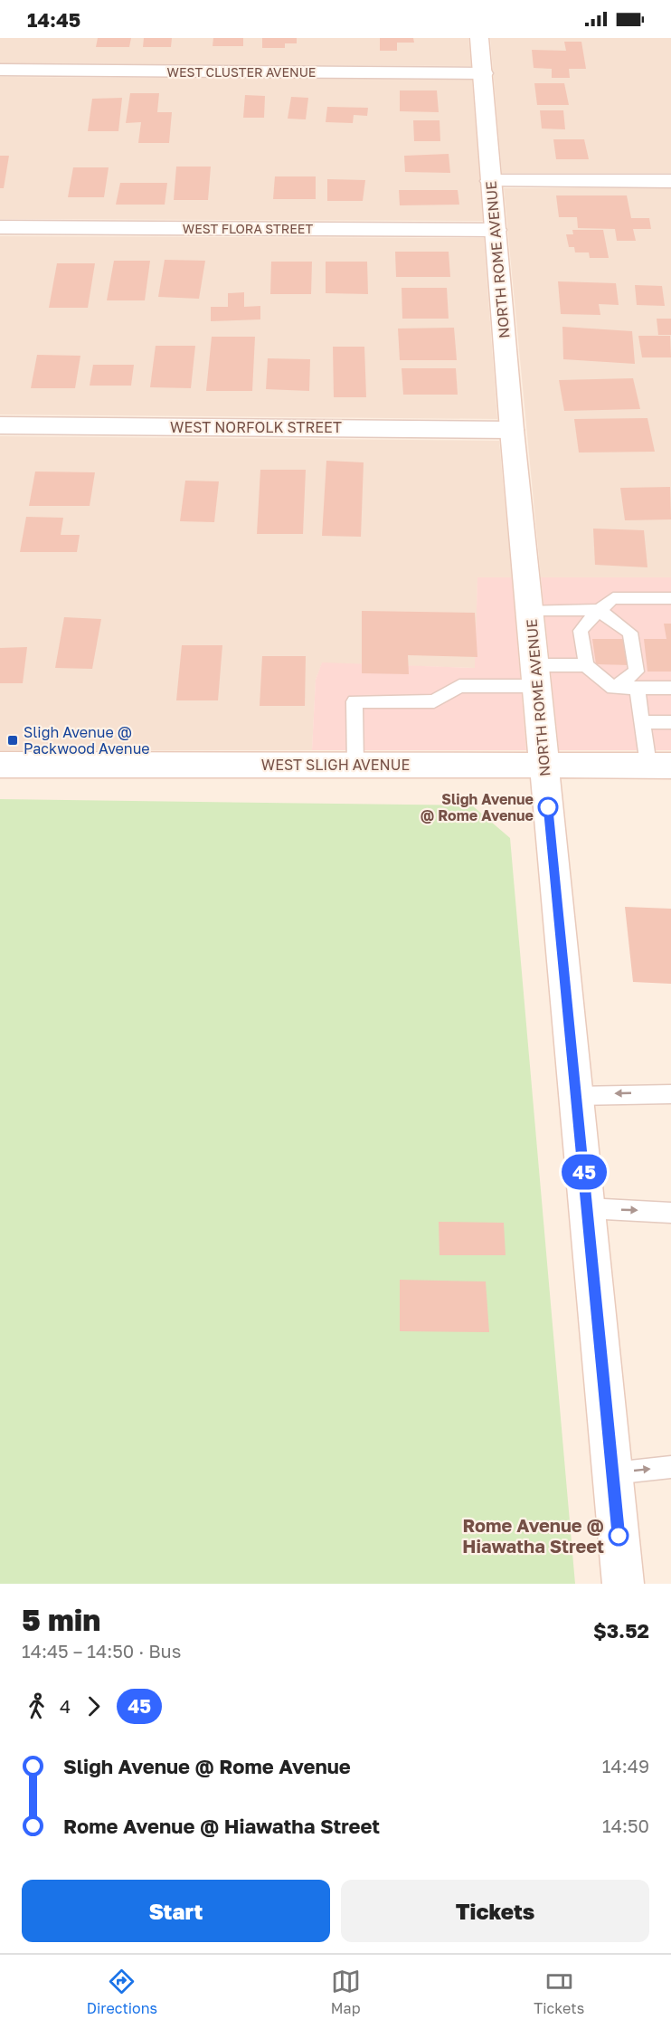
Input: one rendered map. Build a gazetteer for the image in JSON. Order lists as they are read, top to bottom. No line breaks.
{"streets":{"street":["WEST CLUSTER AVENUE","WEST FLORA STREET","NORTH ROME AVENUE","WEST NORFOLK STREET","WEST SLIGH AVENUE"]},"crossings":[["WEST CLUSTER AVENUE","NORTH ROME AVENUE"],["WEST FLORA STREET","NORTH ROME AVENUE"],["NORTH ROME AVENUE","WEST NORFOLK STREET"],["NORTH ROME AVENUE","WEST SLIGH AVENUE"]],"places":{"transit":["Sligh Avenue @ Packwood Avenue"],"other":["Sligh Avenue @ Rome Avenue","Rome Avenue @ Hiawatha Street"]},"lines":["bus line 45"],"page":{"status":"14:45","on_map":"45","heading":["5 min","14:45 – 14:50 · Bus","$3.52"],"legs":["4","45"],"list":[{"name":"Sligh Avenue @ Rome Avenue","value":"14:49"},{"name":"Rome Avenue @ Hiawatha Street","value":"14:50"}],"buttons":["Start","Tickets"],"tabs":["Directions","Map","Tickets"]}}
